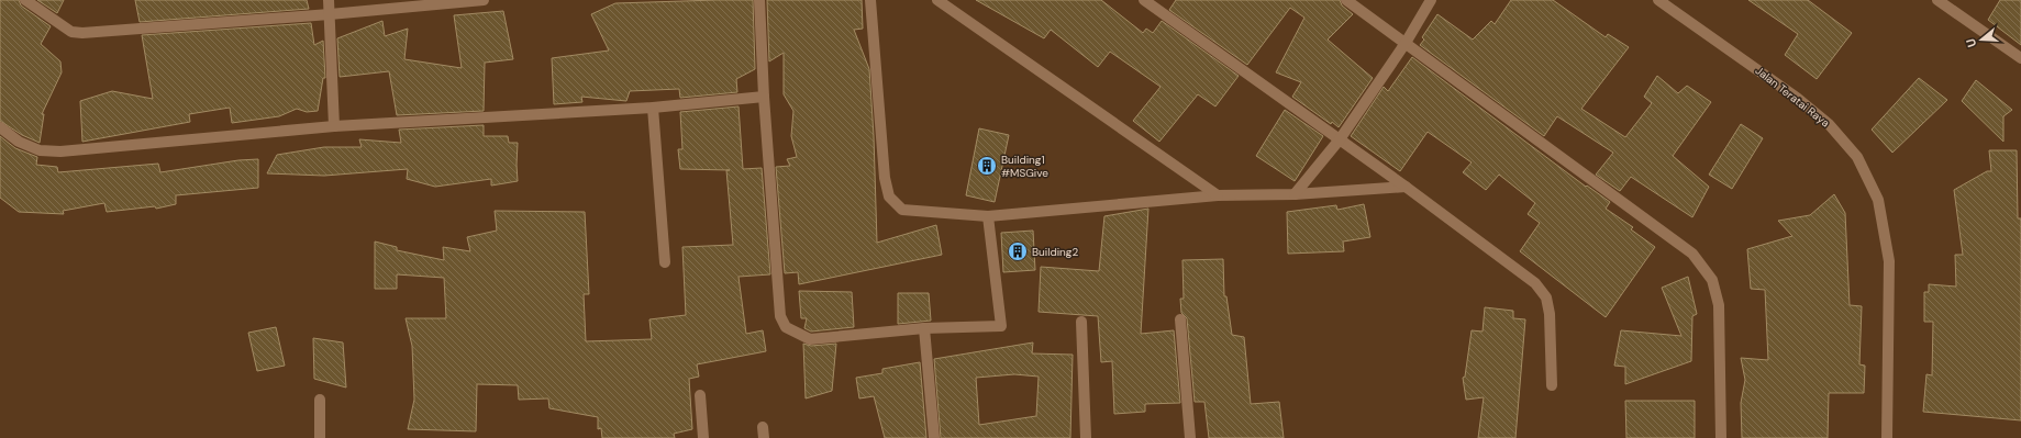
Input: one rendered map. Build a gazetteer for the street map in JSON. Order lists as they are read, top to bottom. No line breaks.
{"streets":{"street":["Jalan Teratai Raya"]},"places":{"building":["Building1 #MSGive","Building2"]},"north":"left"}
